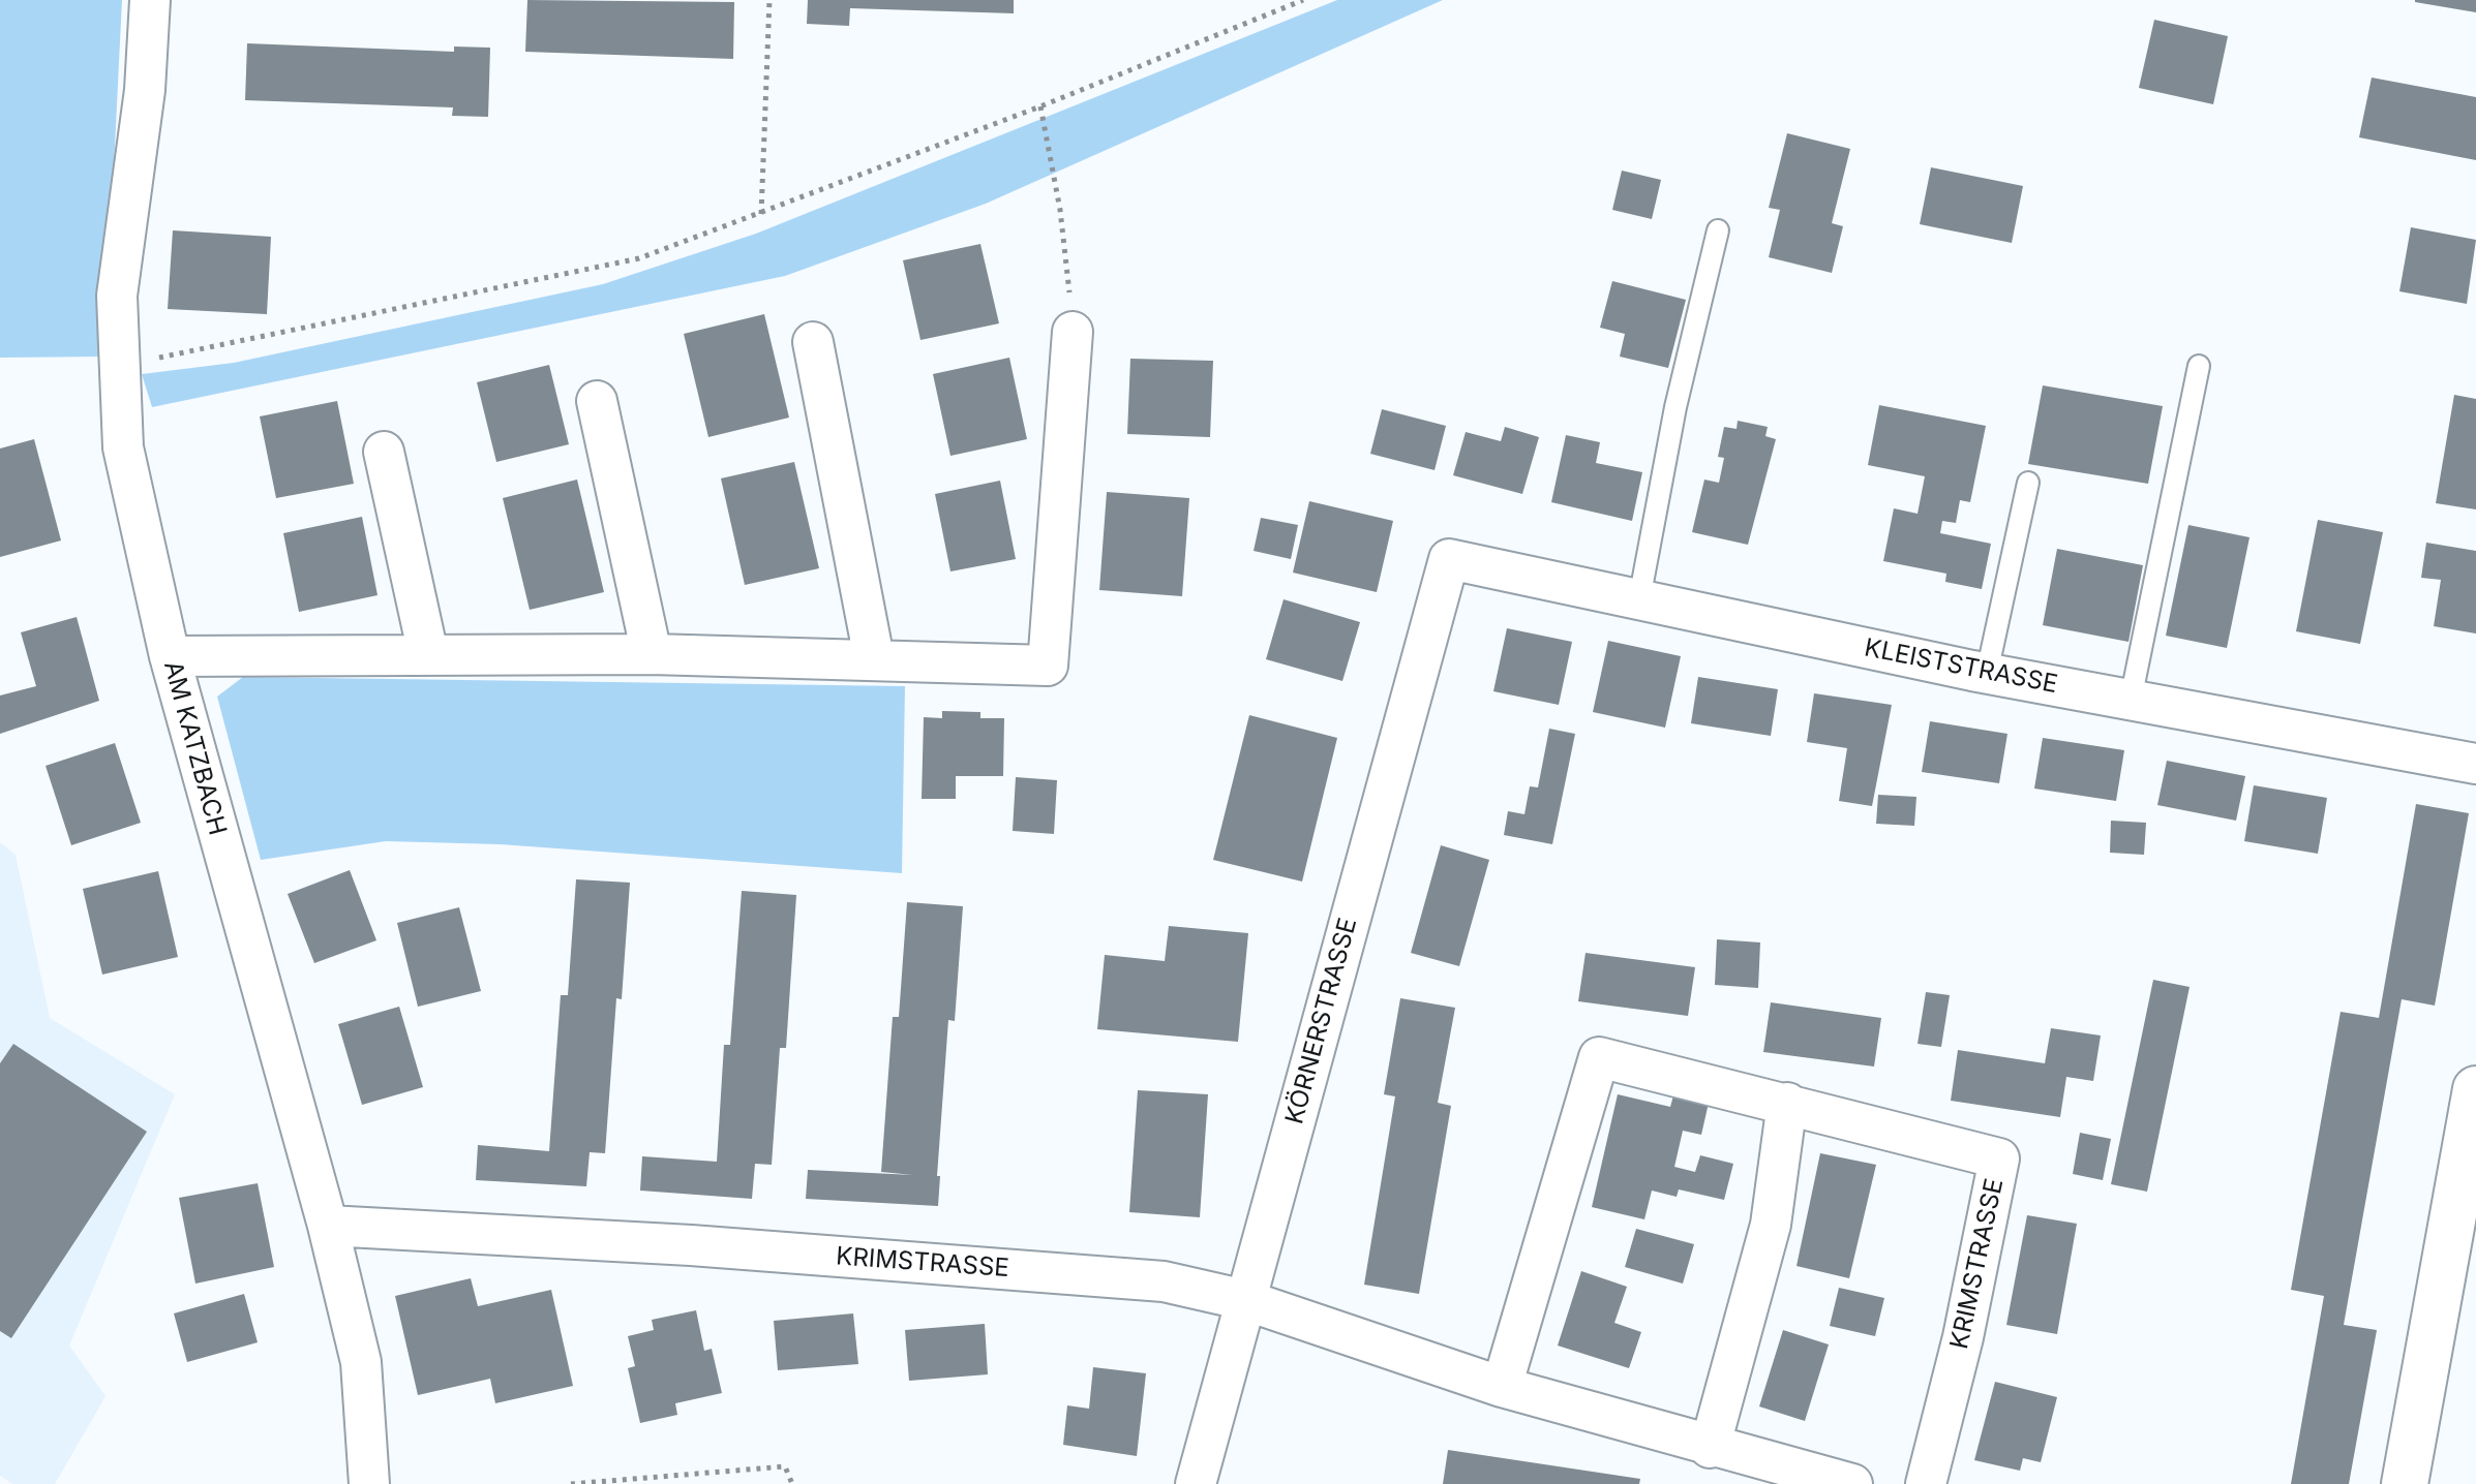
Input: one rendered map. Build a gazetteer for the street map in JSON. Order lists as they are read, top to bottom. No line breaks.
{"streets":{"street":["KLEISTSTRASSE","AM KATZBACH","KÖRNERSTRASSE","KRIMSTRASSE"]},"crossings":[["KLEISTSTRASSE","KÖRNERSTRASSE"],["AM KATZBACH","KRIMSTRASSE"],["KÖRNERSTRASSE","KRIMSTRASSE"]]}
